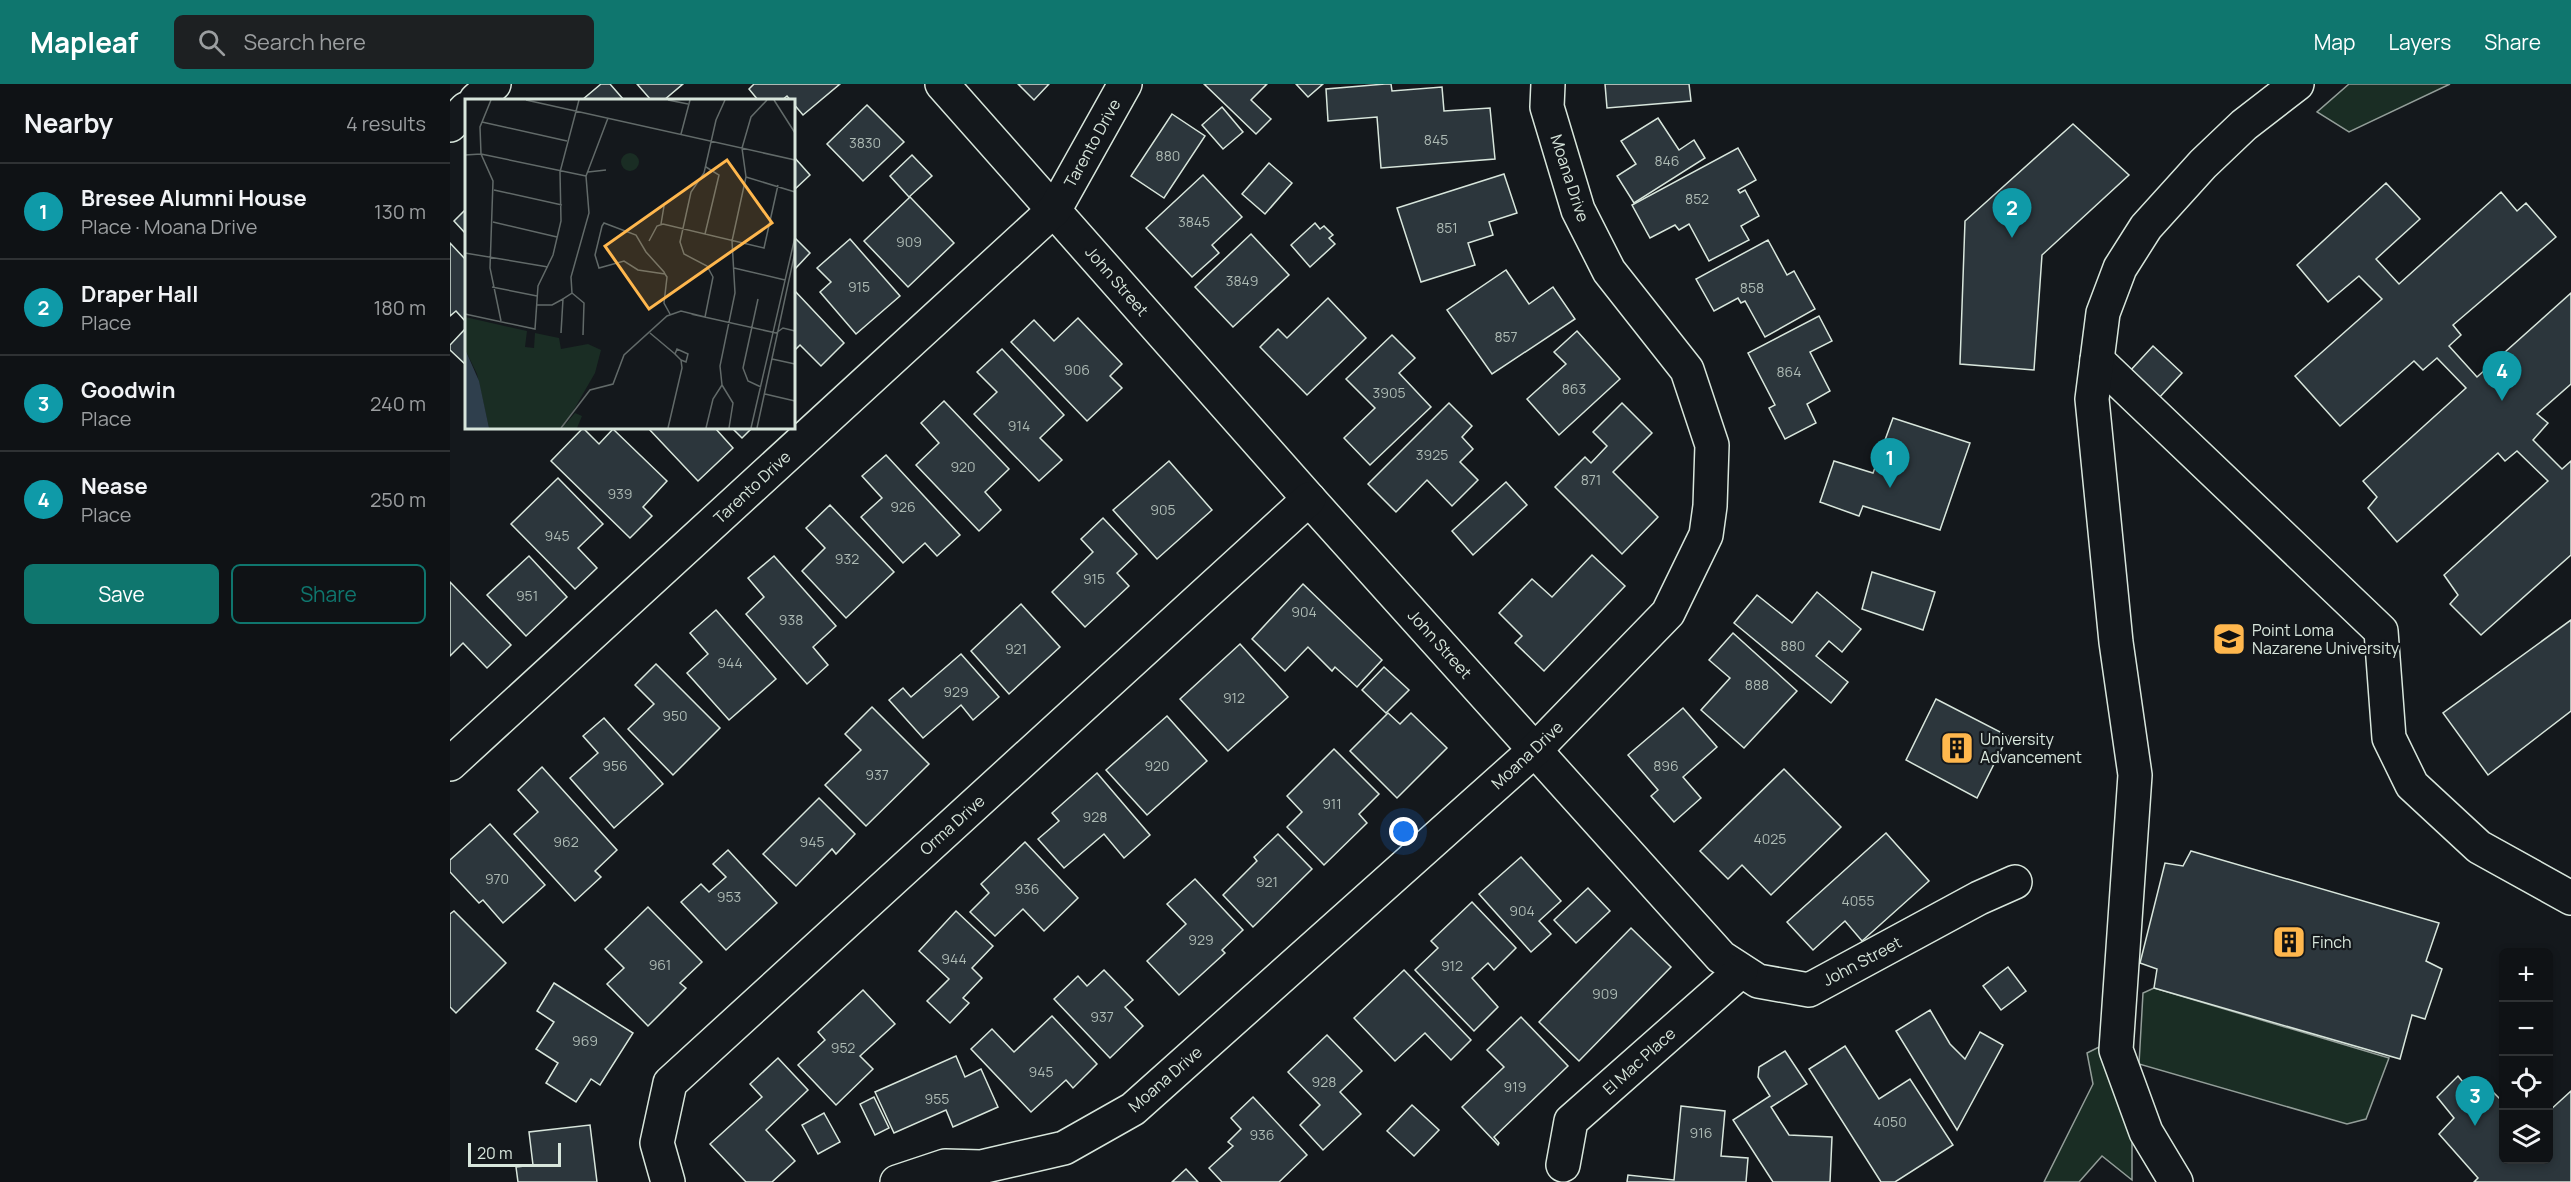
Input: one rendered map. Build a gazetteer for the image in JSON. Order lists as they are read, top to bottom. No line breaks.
{"streets":{"street":["Tarento Drive","Moana Drive","John Street","Orma Drive","El Mac Place"]},"crossings":[["Tarento Drive","John Street"],["Moana Drive","John Street"],["John Street","Orma Drive"],["John Street","El Mac Place"]],"places":{"school or university":["Point Loma Nazarene University"],"building":["University Advancement","Finch"]},"house_numbers":["845","3830","880","846","852","3845","851","909","3849","915","858","857","906","864","863","3905","914","3925","920","871","939","926","905","945","932","915","951","904","938","880","921","944","888","929","912","950","956","920","896","937","911","928","4025","962","945","970","921","936","953","4055","904","929","944","961","912","909","937","969","952","945","928","919","955","4050","916","936"],"scale_bar":"20 m","page":{"header":"Mapleaf","search":"Search here","nav":["Map","Layers","Share"],"heading":["Nearby","4 results"],"list":[{"mark":"1","name":"Bresee Alumni House","note":"Place · Moana Drive","value":"130 m"},{"mark":"2","name":"Draper Hall","note":"Place","value":"180 m"},{"mark":"3","name":"Goodwin","note":"Place","value":"240 m"},{"mark":"4","name":"Nease","note":"Place","value":"250 m"}],"pins":["2","4","1","3"],"buttons":["Save","Share"],"map_buttons":["+","−"],"scale":"20 m"}}
